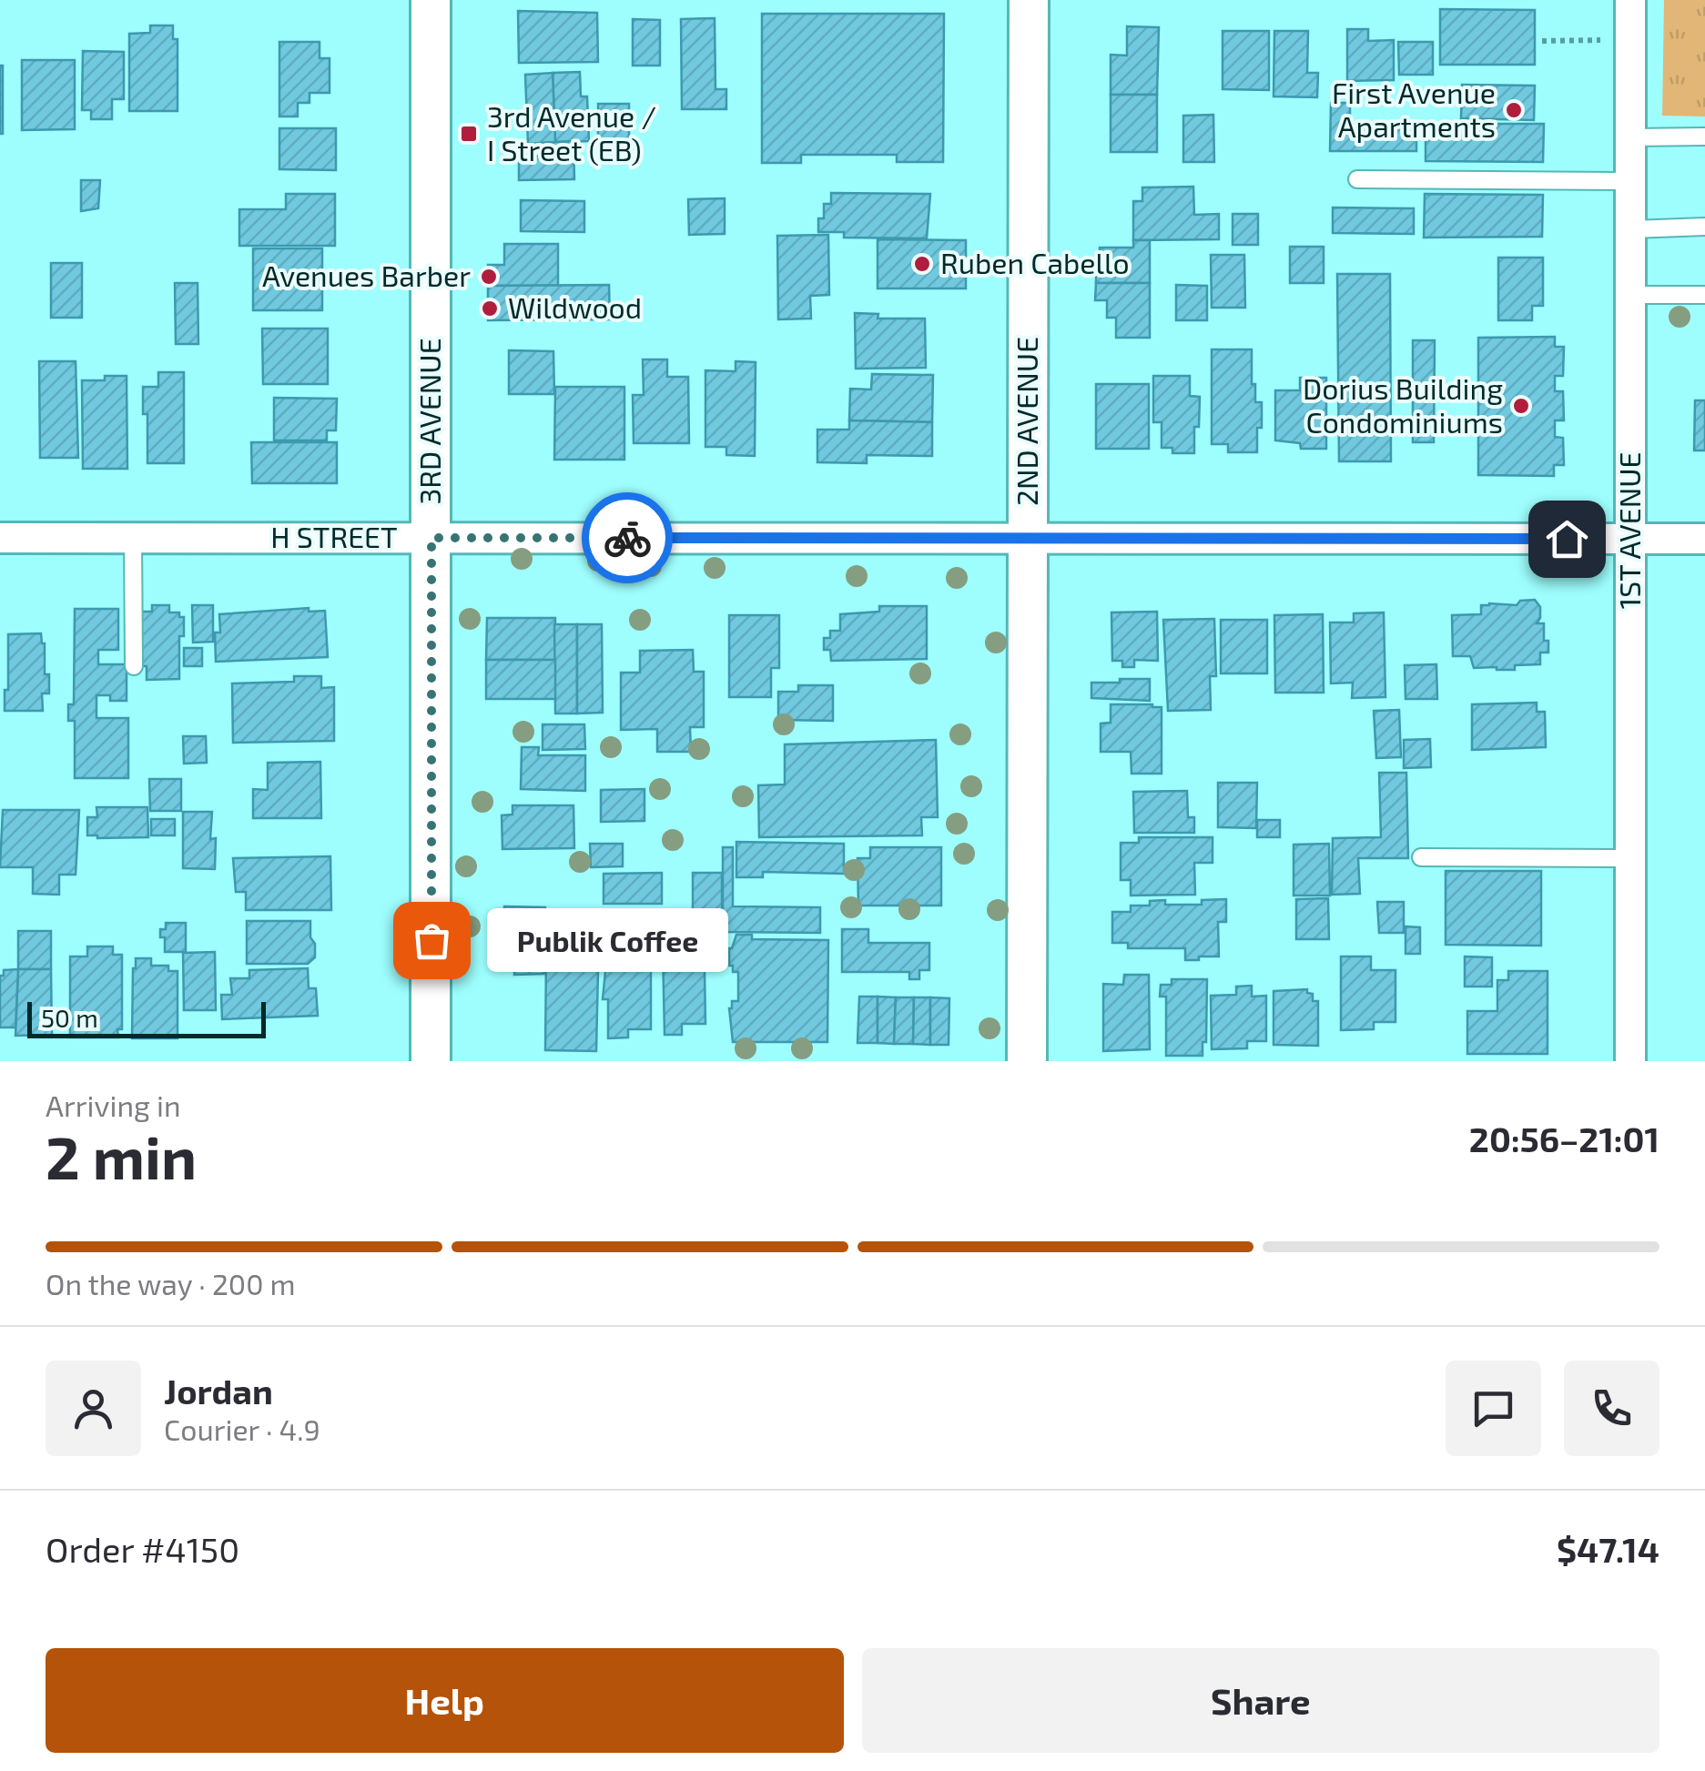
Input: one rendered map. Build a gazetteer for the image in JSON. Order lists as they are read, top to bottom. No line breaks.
{"streets":{"street":["3RD AVENUE","2ND AVENUE","1ST AVENUE","H STREET"]},"crossings":[["3RD AVENUE","H STREET"],["2ND AVENUE","H STREET"],["1ST AVENUE","H STREET"]],"places":{"other":["First Avenue Apartments","Ruben Cabello","Avenues Barber","Wildwood","Dorius Building Condominiums","Publik Coffee"],"transit":["3rd Avenue / I Street (EB)"]},"scale_bar":"50 m","page":{"bubble":"Publik Coffee","scale":"50 m","heading":["2 min","Arriving in","20:56–21:01"],"panel":["Jordan","Courier · 4.9","Order #4150","$47.14"],"bar":"On the way · 200 m","buttons":["Help","Share"]}}
